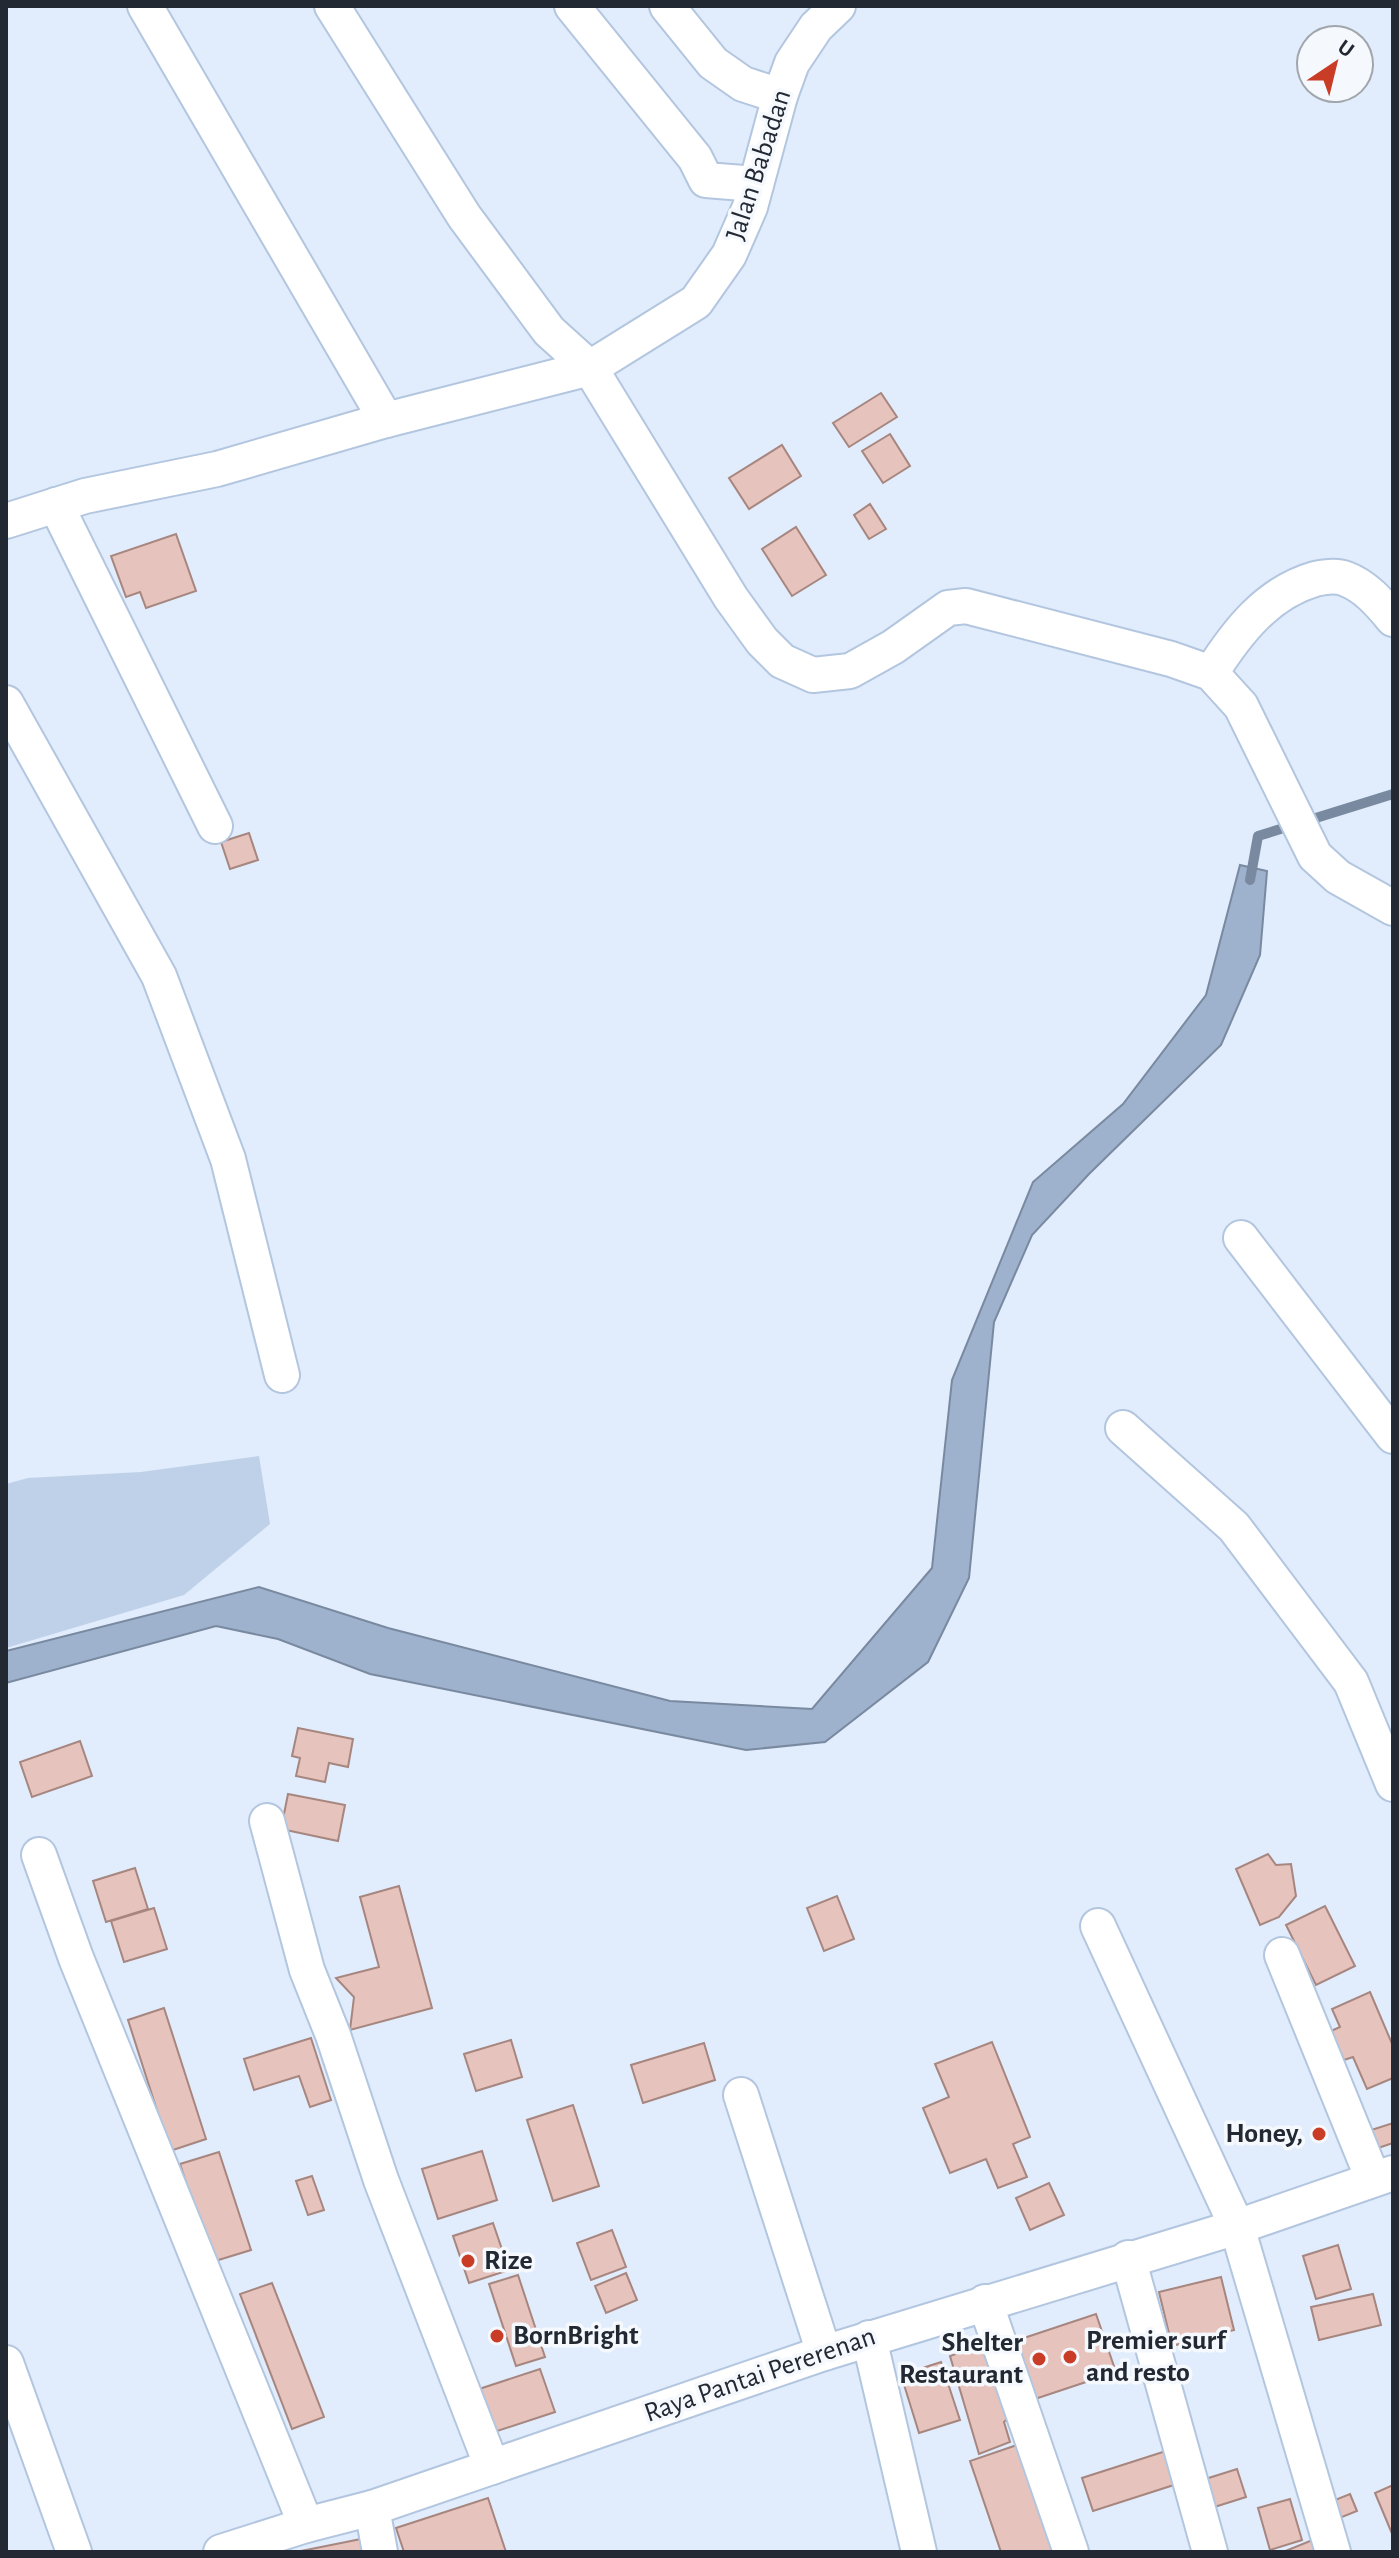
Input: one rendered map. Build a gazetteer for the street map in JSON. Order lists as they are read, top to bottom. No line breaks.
{"streets":{"street":["Jalan Babadan","Raya Pantai Pererenan"]},"places":["Honey,","Rize","BornBright","Premier surf and resto","Shelter Restaurant"],"north":"top right"}
